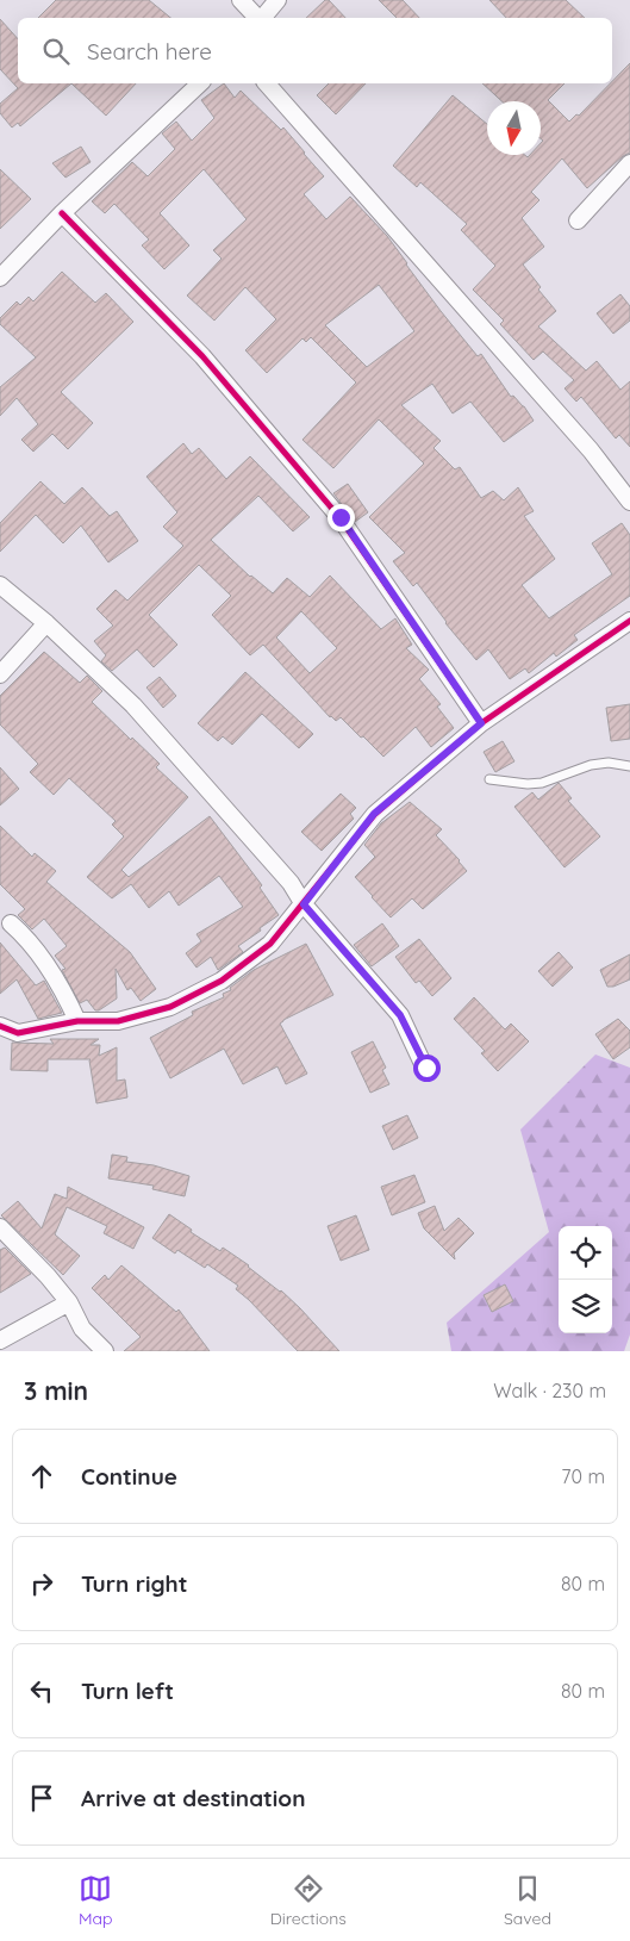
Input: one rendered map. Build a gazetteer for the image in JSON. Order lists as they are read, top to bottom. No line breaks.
{"north":"bottom","page":{"search":"Search here","heading":["3 min","Walk · 230 m"],"list":[["Continue","70 m"],["Turn right","80 m"],["Turn left","80 m"],"Arrive at destination"],"nav":["Map","Directions","Saved"]}}
